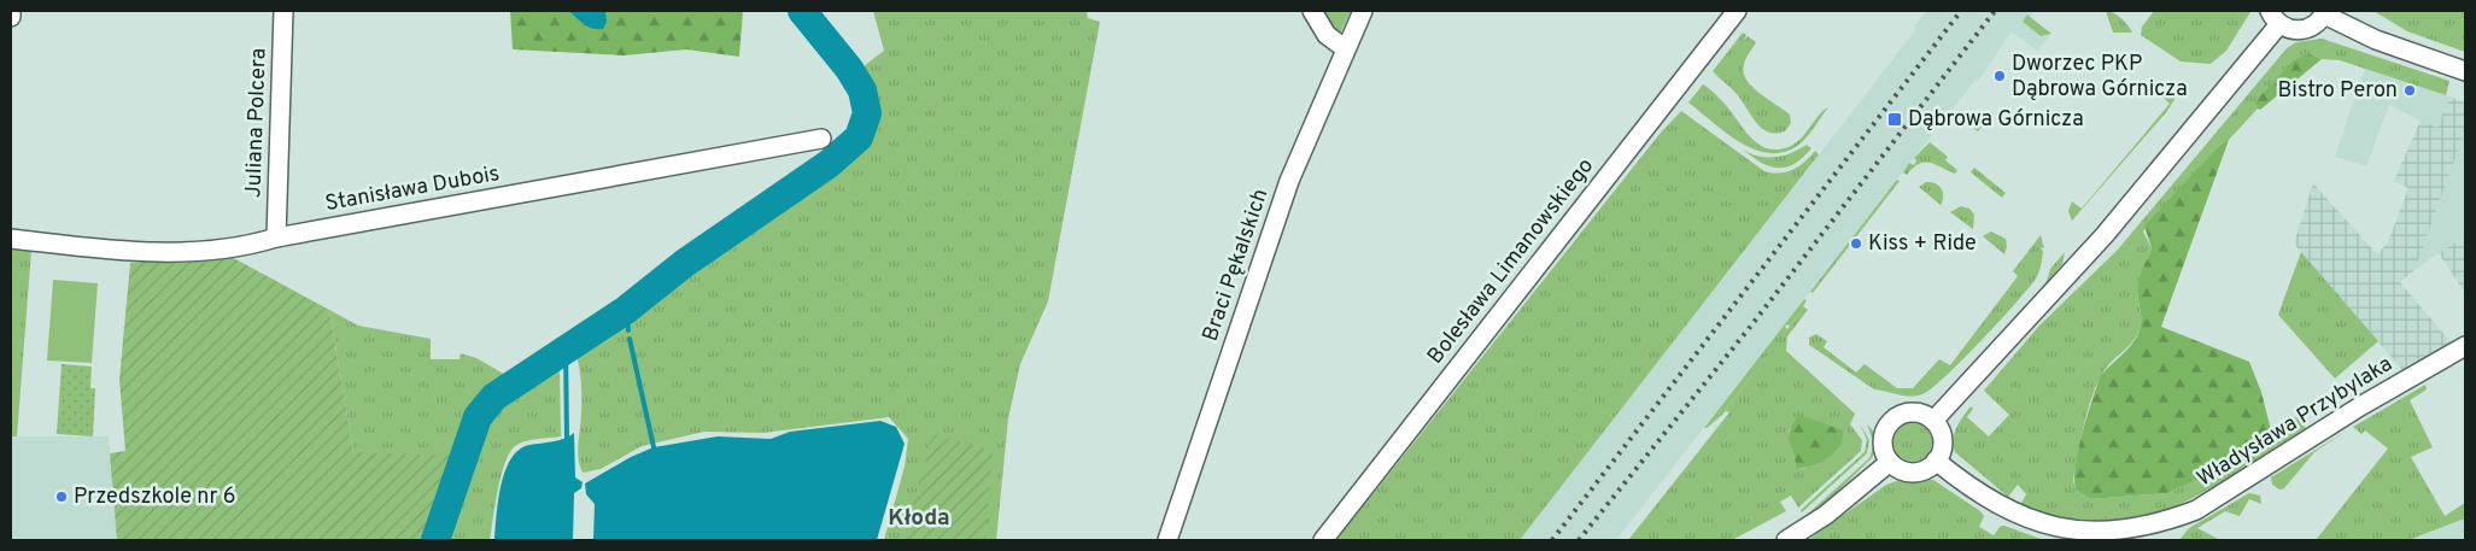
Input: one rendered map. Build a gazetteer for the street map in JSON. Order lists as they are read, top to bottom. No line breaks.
{"streets":{"street":["Juliana Polcera","Stanisława Dubois","Bolesława Limanowskiego","Braci Pękalskich","Władysława Przybylaka"]},"crossings":[["Juliana Polcera","Stanisława Dubois"]],"districts":["Kłoda"],"places":{"other":["Dworzec PKP Dąbrowa Górnicza","Bistro Peron","Kiss + Ride","Przedszkole nr 6"],"transit":["Dąbrowa Górnicza"]}}
